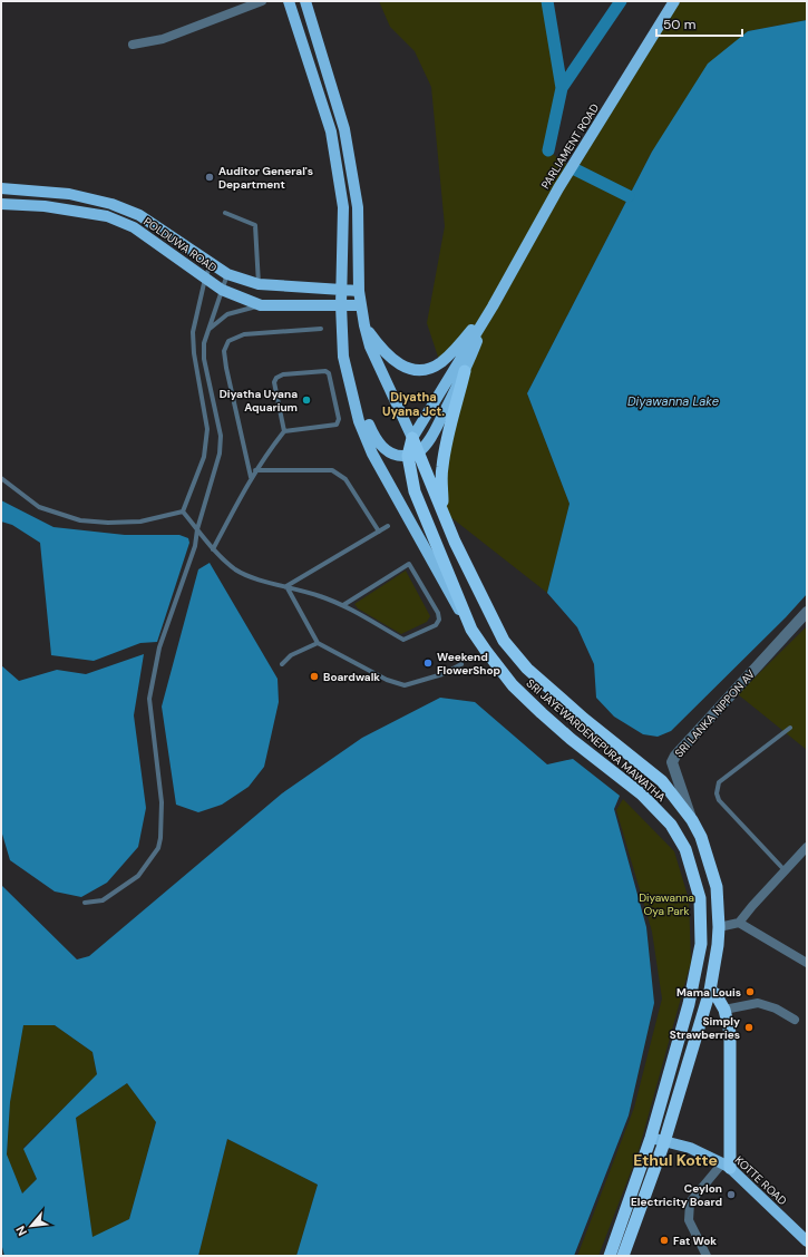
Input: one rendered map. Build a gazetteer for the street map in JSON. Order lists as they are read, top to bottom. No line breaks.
{"streets":{"highway":["SRI JAYEWARDENEPURA MAWATHA"],"main road":["PARLIAMENT ROAD","POLDUWA ROAD","KOTTE ROAD"],"street":["SRI LANKA NIPPON AV"]},"crossings":[["PARLIAMENT ROAD","SRI JAYEWARDENEPURA MAWATHA"],["SRI LANKA NIPPON AV","SRI JAYEWARDENEPURA MAWATHA"],["SRI JAYEWARDENEPURA MAWATHA","KOTTE ROAD"]],"districts":["Diyatha Uyana Jct.","Ethul Kotte"],"water":["Diyawanna Lake"],"parks":["Diyawanna Oya Park"],"places":["Auditor General's Department","Diyatha Uyana Aquarium","Weekend FlowerShop","Boardwalk","Mama Louis","Simply Strawberries","Ceylon Electricity Board","Fat Wok"],"scale_bar":"50 m","north":"bottom left"}
